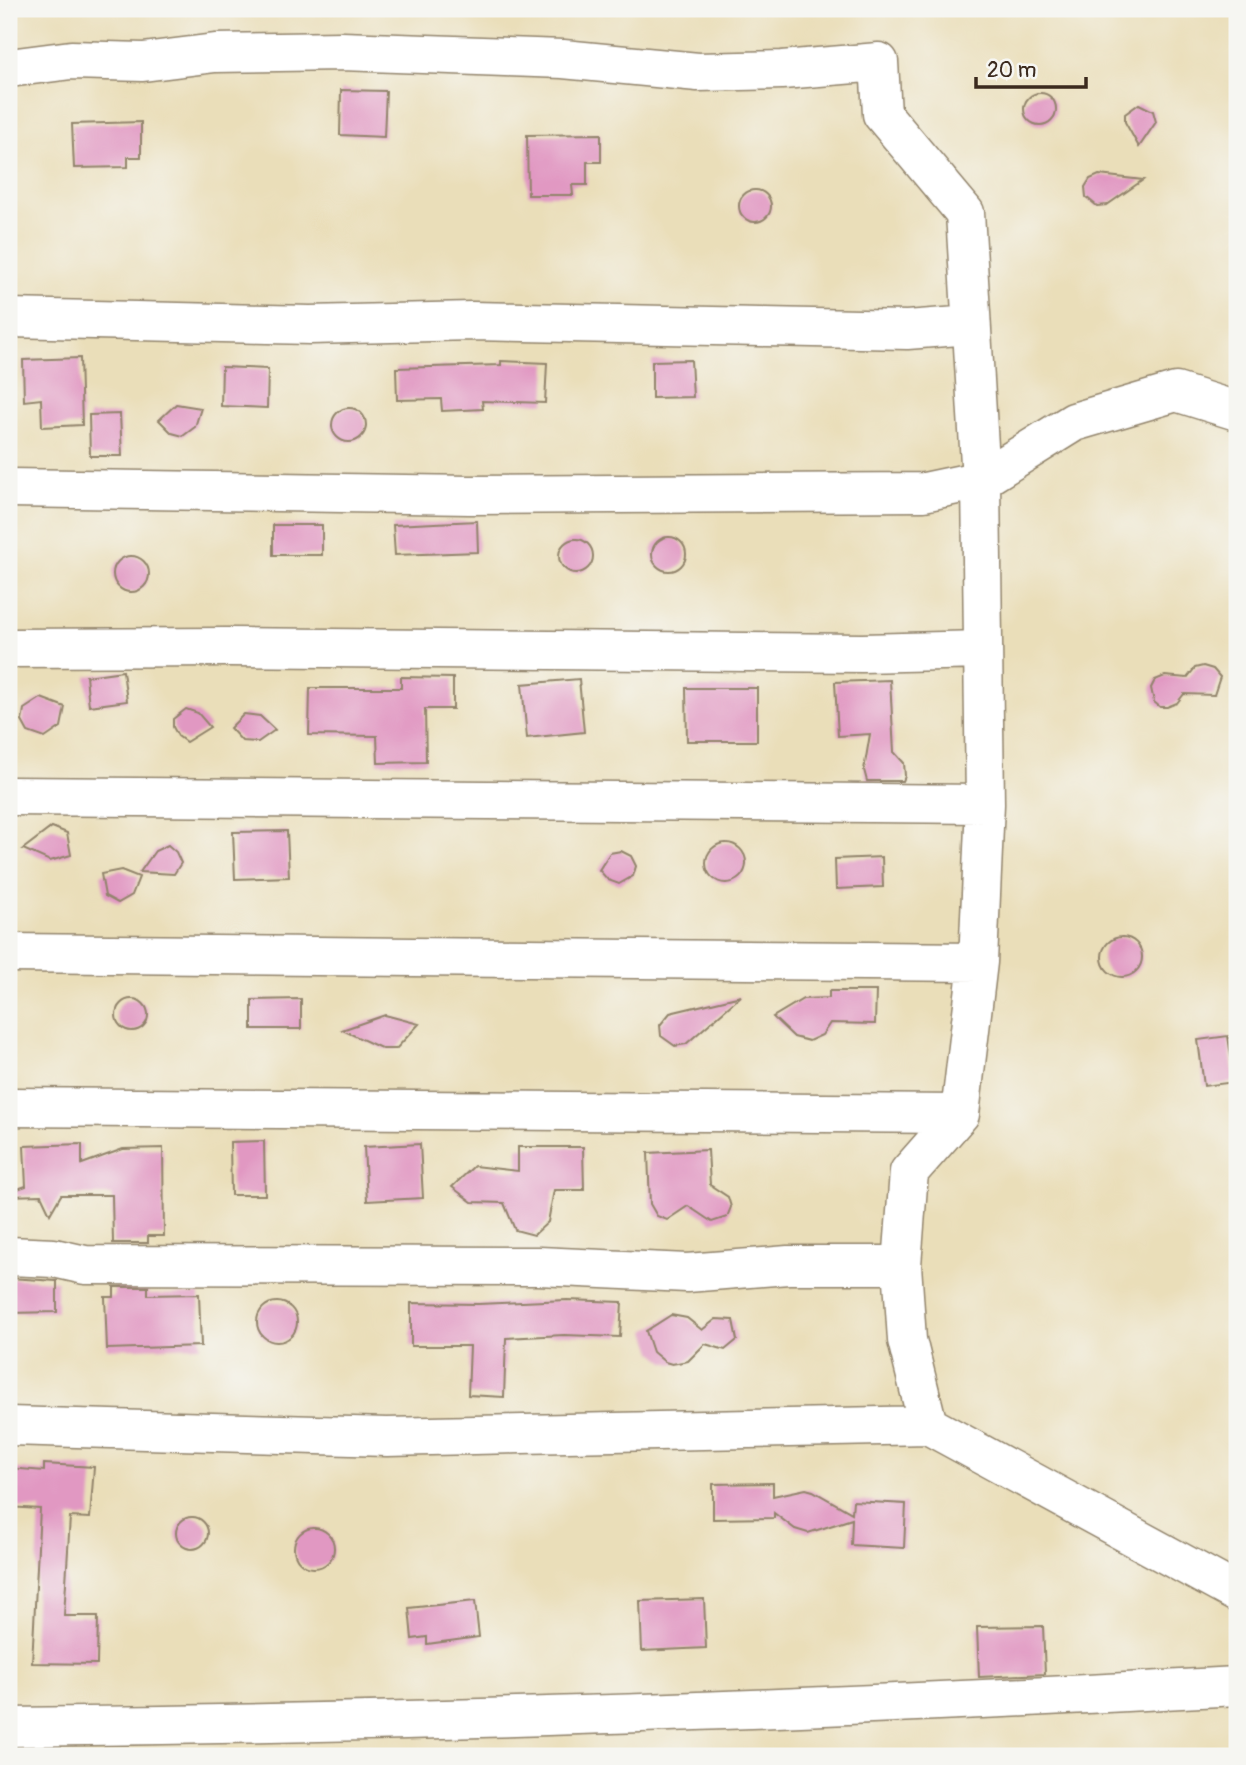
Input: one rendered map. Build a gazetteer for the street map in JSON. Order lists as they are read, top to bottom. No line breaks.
{"scale_bar":"20 m"}
